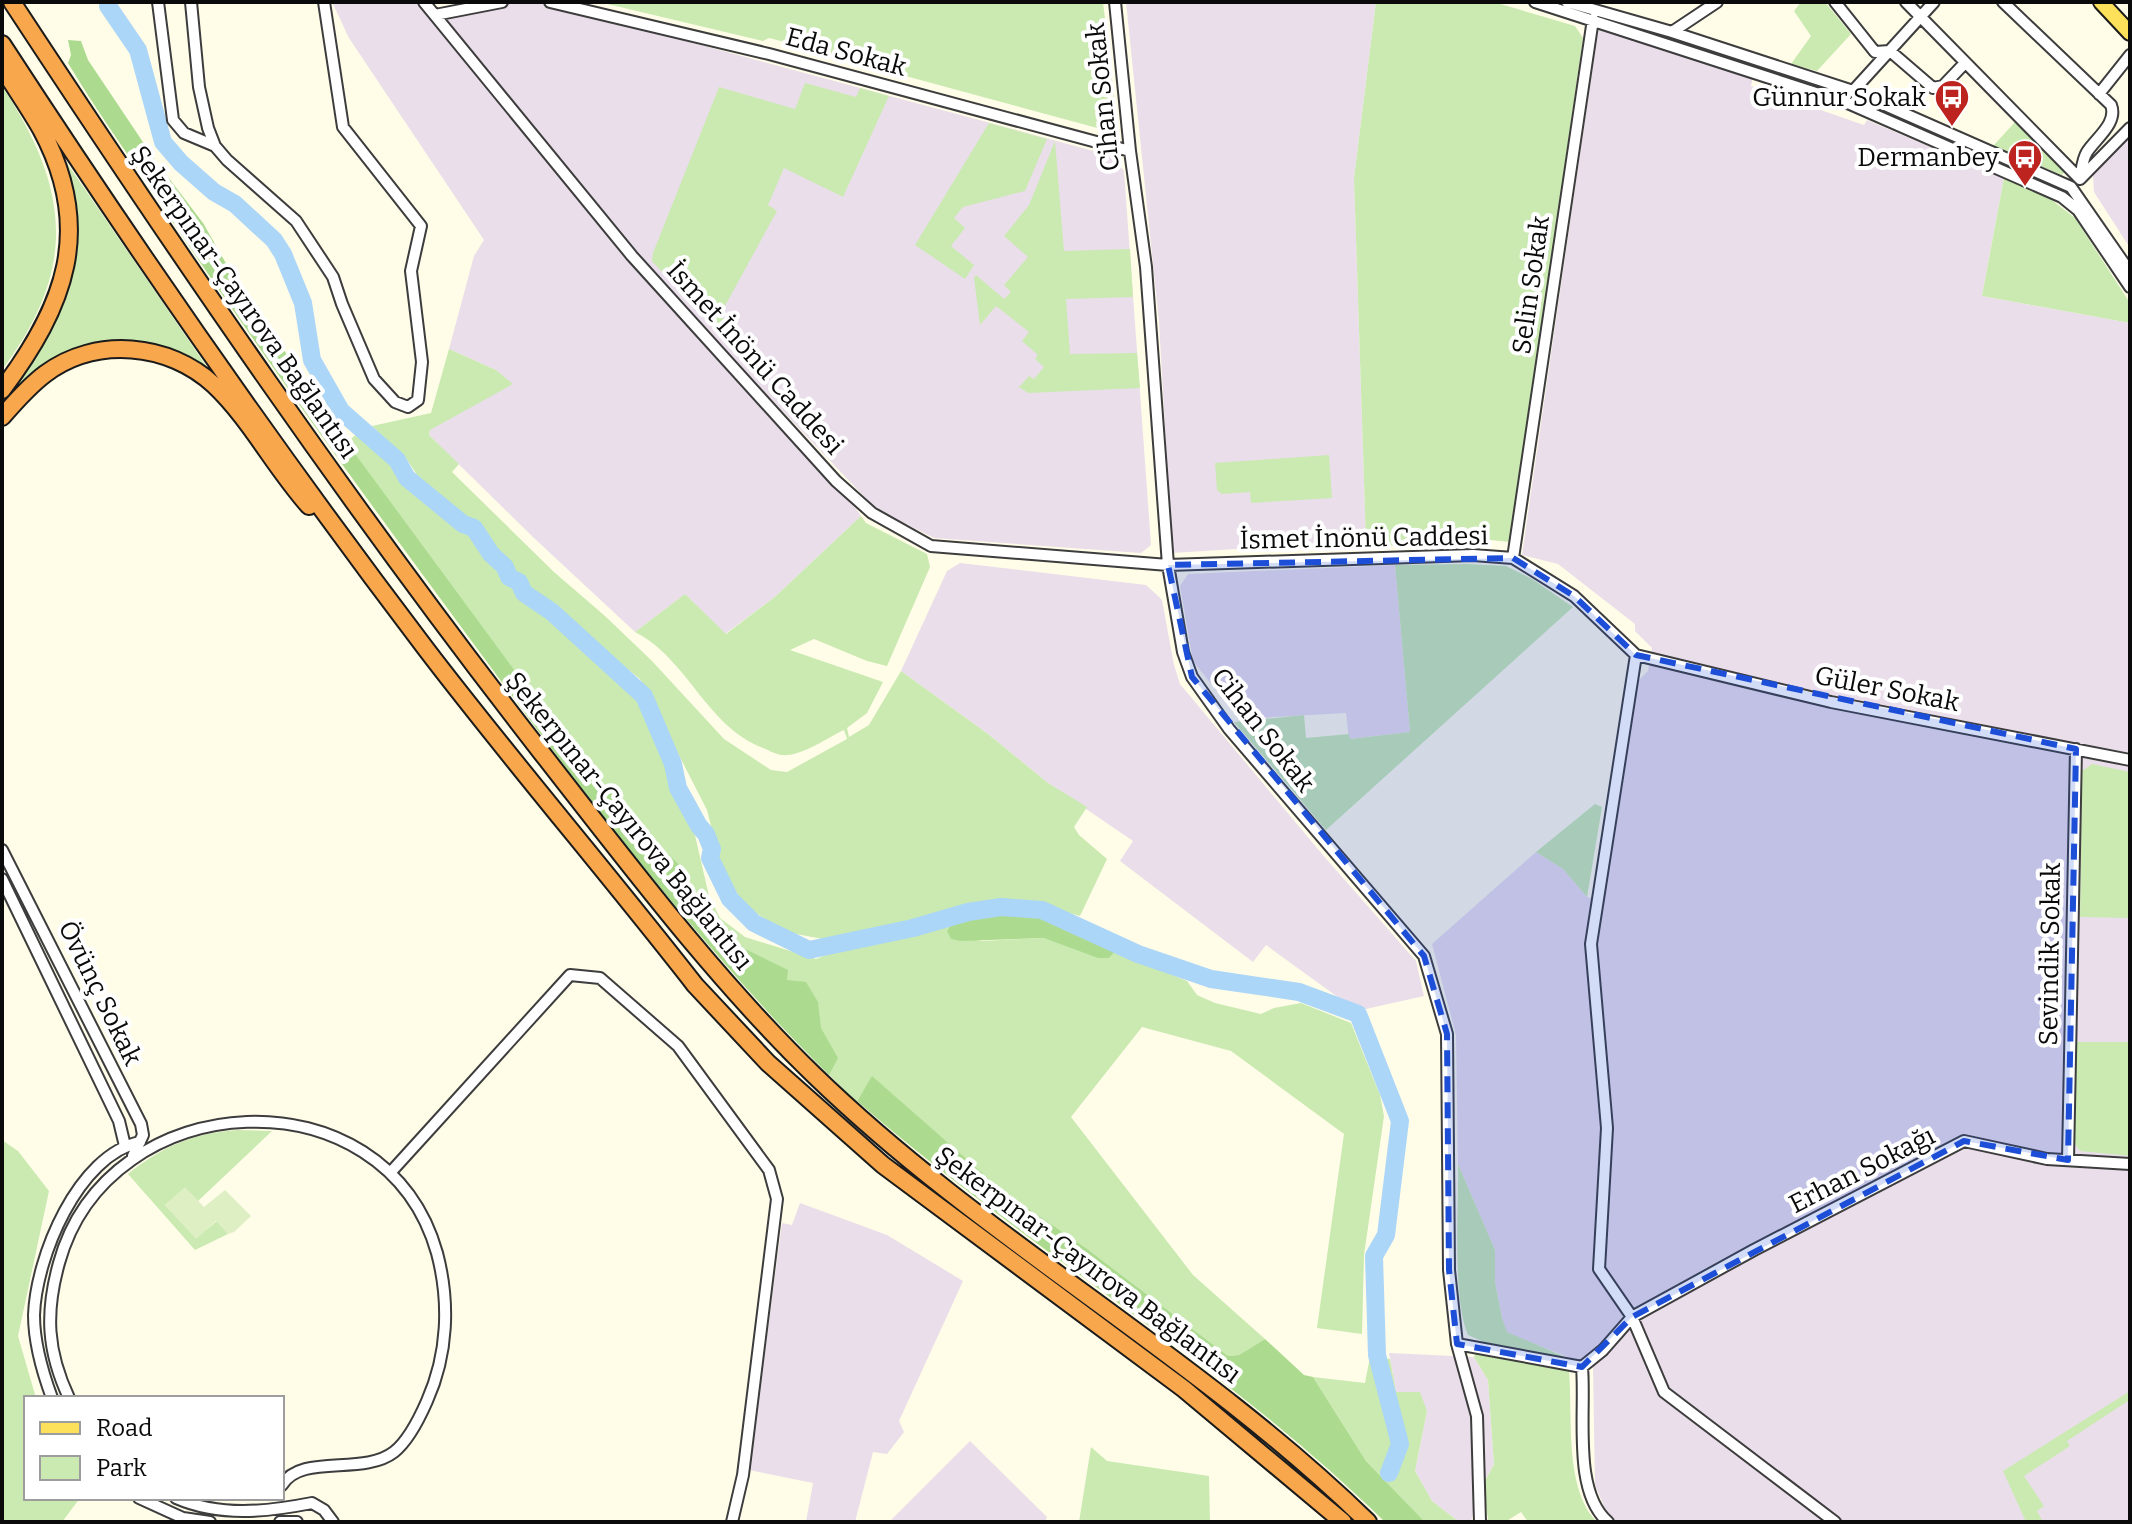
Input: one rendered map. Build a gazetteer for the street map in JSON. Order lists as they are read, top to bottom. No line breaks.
{"streets":{"highway":["Şekerpınar-Çayırova Bağlantısı"],"street":["Eda Sokak","Cihan Sokak","Selin Sokak","İsmet İnönü Caddesi","Güler Sokak","Sevindik Sokak","Övünç Sokak","Erhan Sokağı"]},"crossings":[["Eda Sokak","Cihan Sokak"],["Cihan Sokak","İsmet İnönü Caddesi"],["Selin Sokak","İsmet İnönü Caddesi"],["İsmet İnönü Caddesi","Güler Sokak"],["Güler Sokak","Sevindik Sokak"],["Sevindik Sokak","Erhan Sokağı"]],"places":{"bus stop":["Günnur Sokak","Dermanbey"]},"legend":["Road","Park"]}
